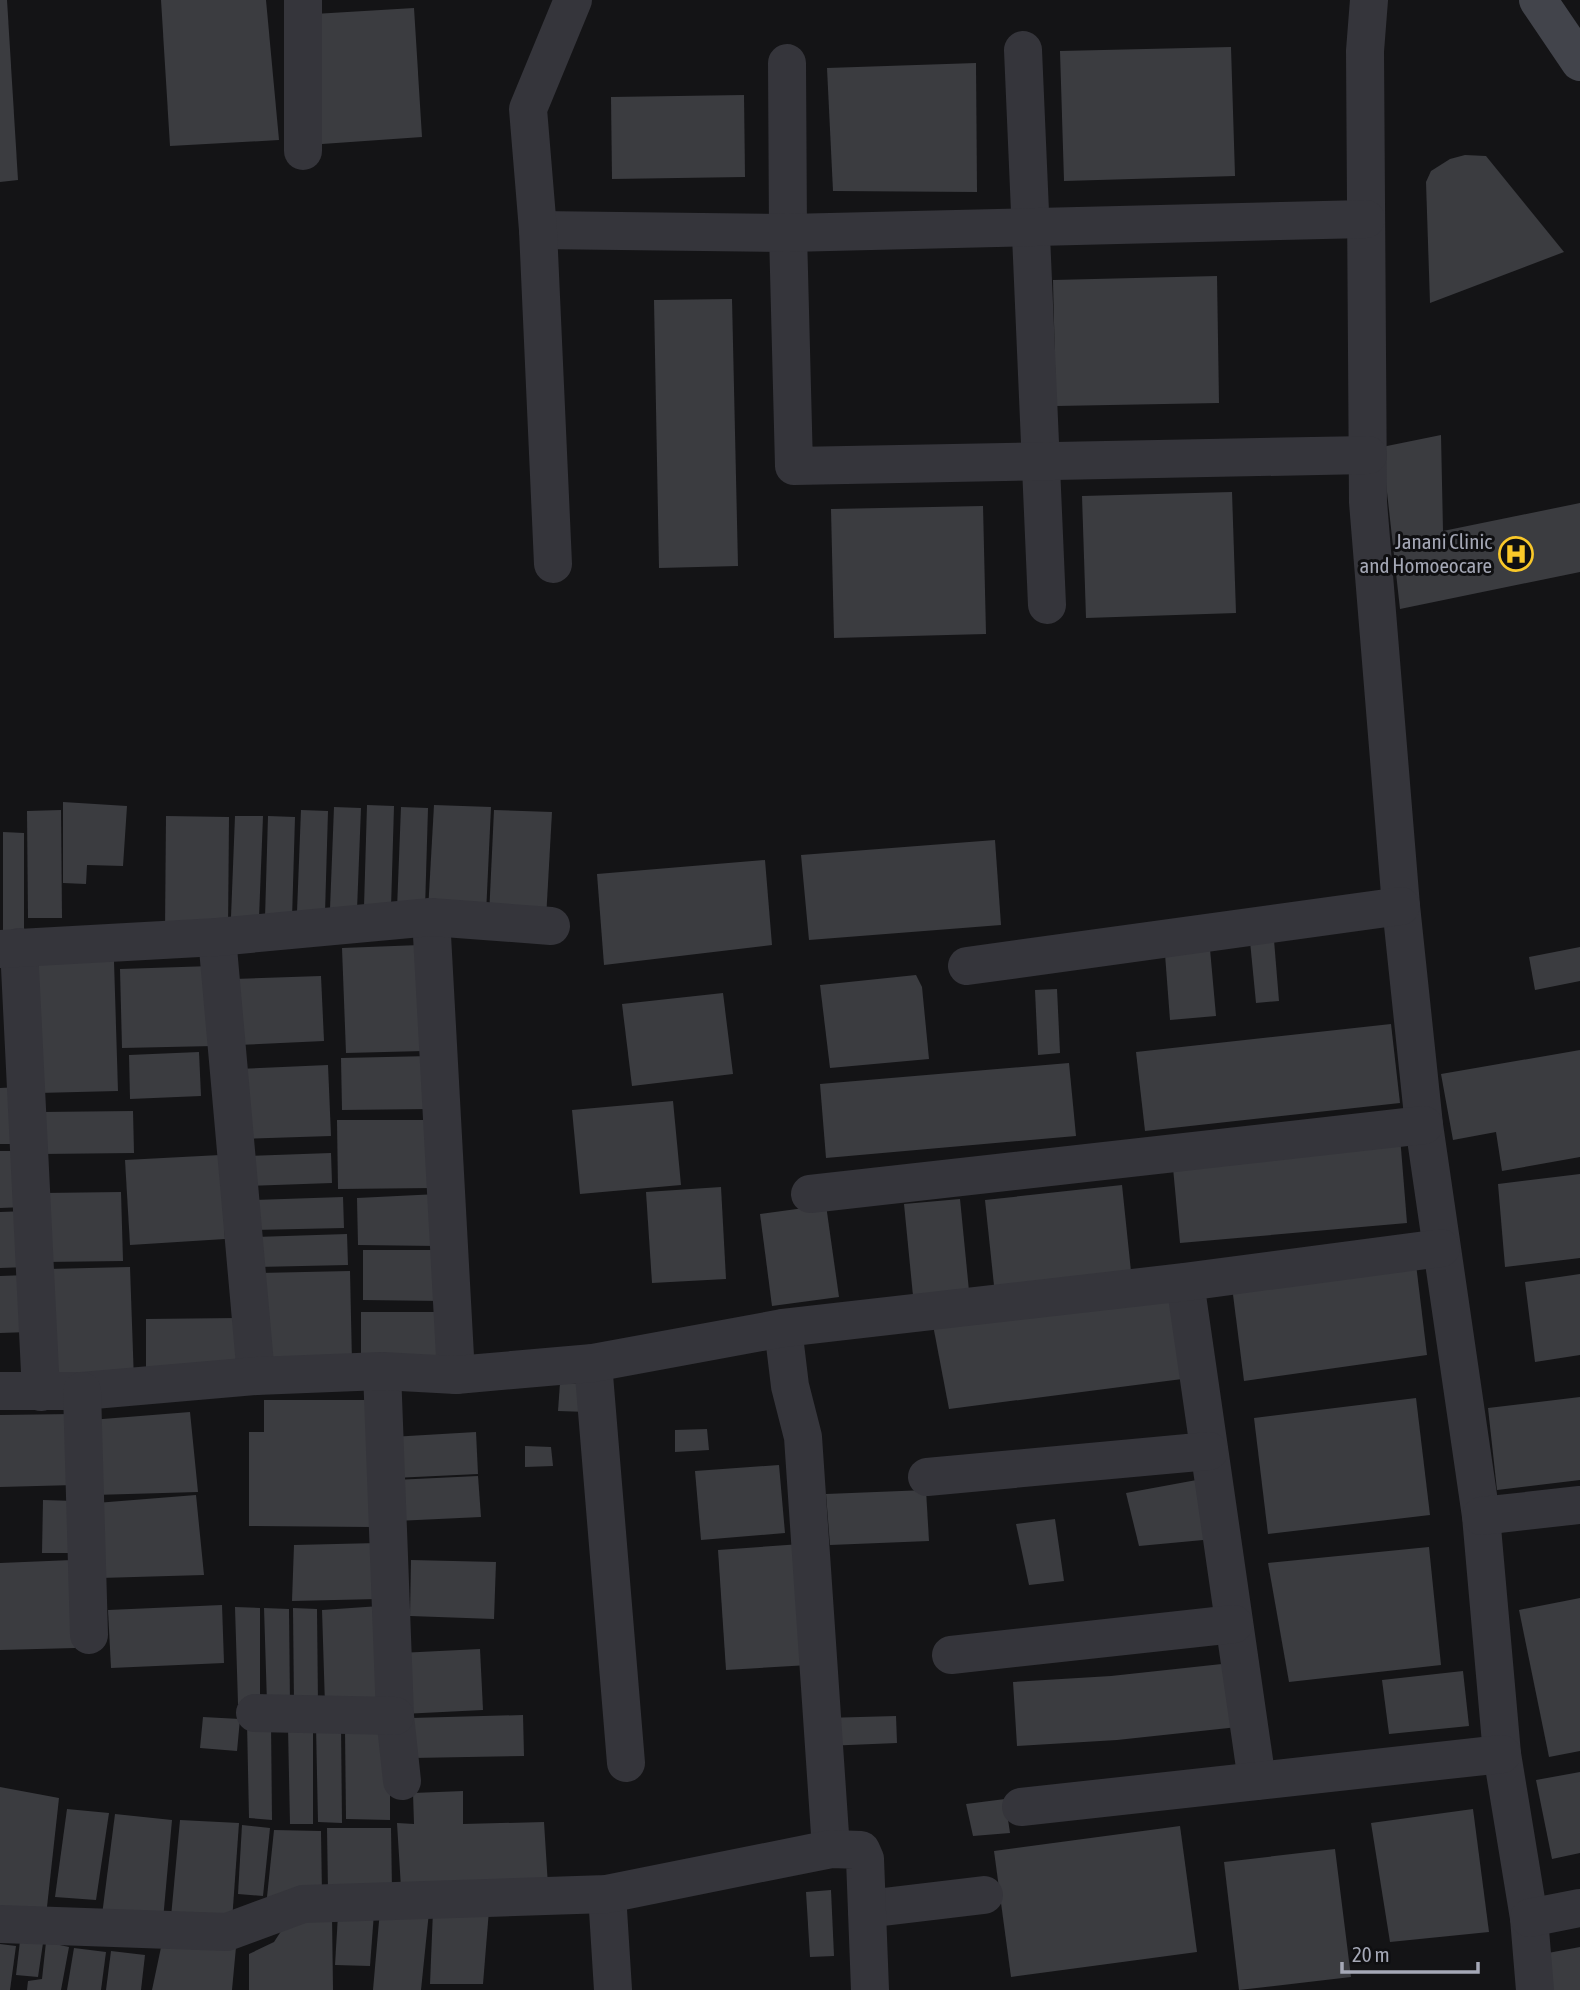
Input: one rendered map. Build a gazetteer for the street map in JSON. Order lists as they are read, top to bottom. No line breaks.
{"places":{"hospital":["Janani Clinic and Homoeocare"]},"scale_bar":"20 m"}
